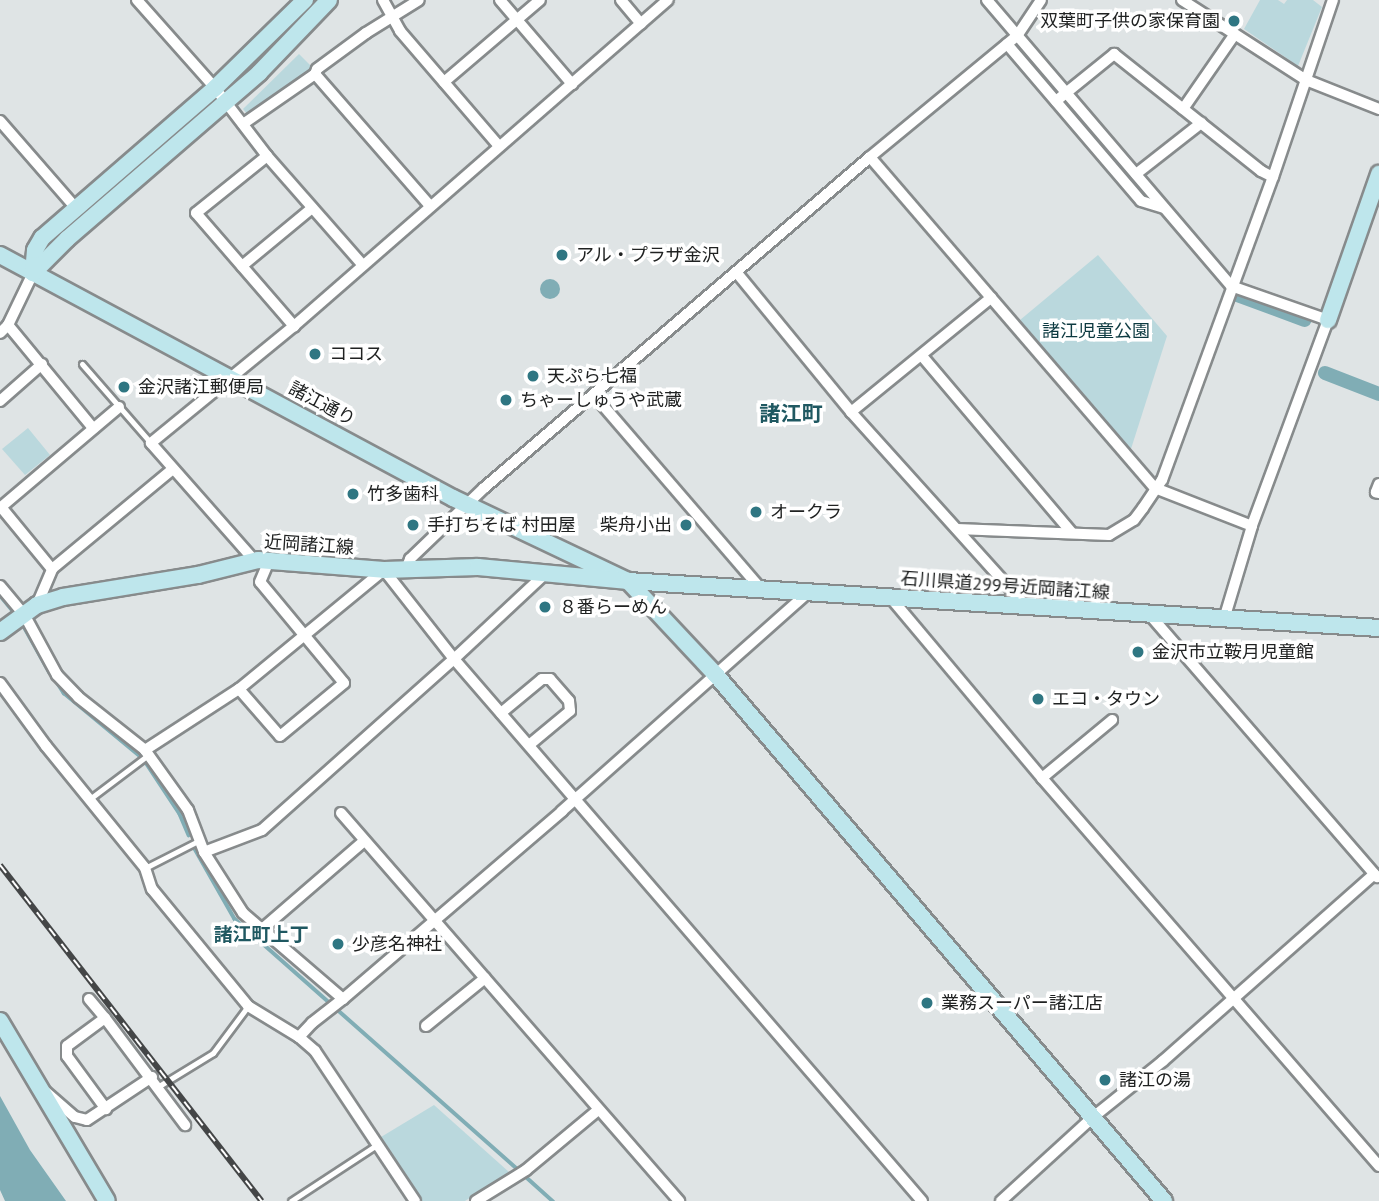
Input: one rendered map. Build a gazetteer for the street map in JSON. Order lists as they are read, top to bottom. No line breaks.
{"streets":{"street":["諸江通り","近岡諸江線","石川県道299号近岡諸江線"]},"crossings":[["諸江通り","近岡諸江線"],["諸江通り","石川県道299号近岡諸江線"],["近岡諸江線","石川県道299号近岡諸江線"]],"districts":["諸江町","諸江町上丁"],"parks":["諸江児童公園"],"places":["双葉町子供の家保育園","アル・プラザ金沢","ココス","天ぷら七福","金沢諸江郵便局","ちゃーしゅうや武蔵","竹多歯科","オークラ","手打ちそば 村田屋","柴舟小出","８番らーめん","金沢市立鞍月児童館","エコ・タウン","少彦名神社","業務スーパー諸江店","諸江の湯"]}
